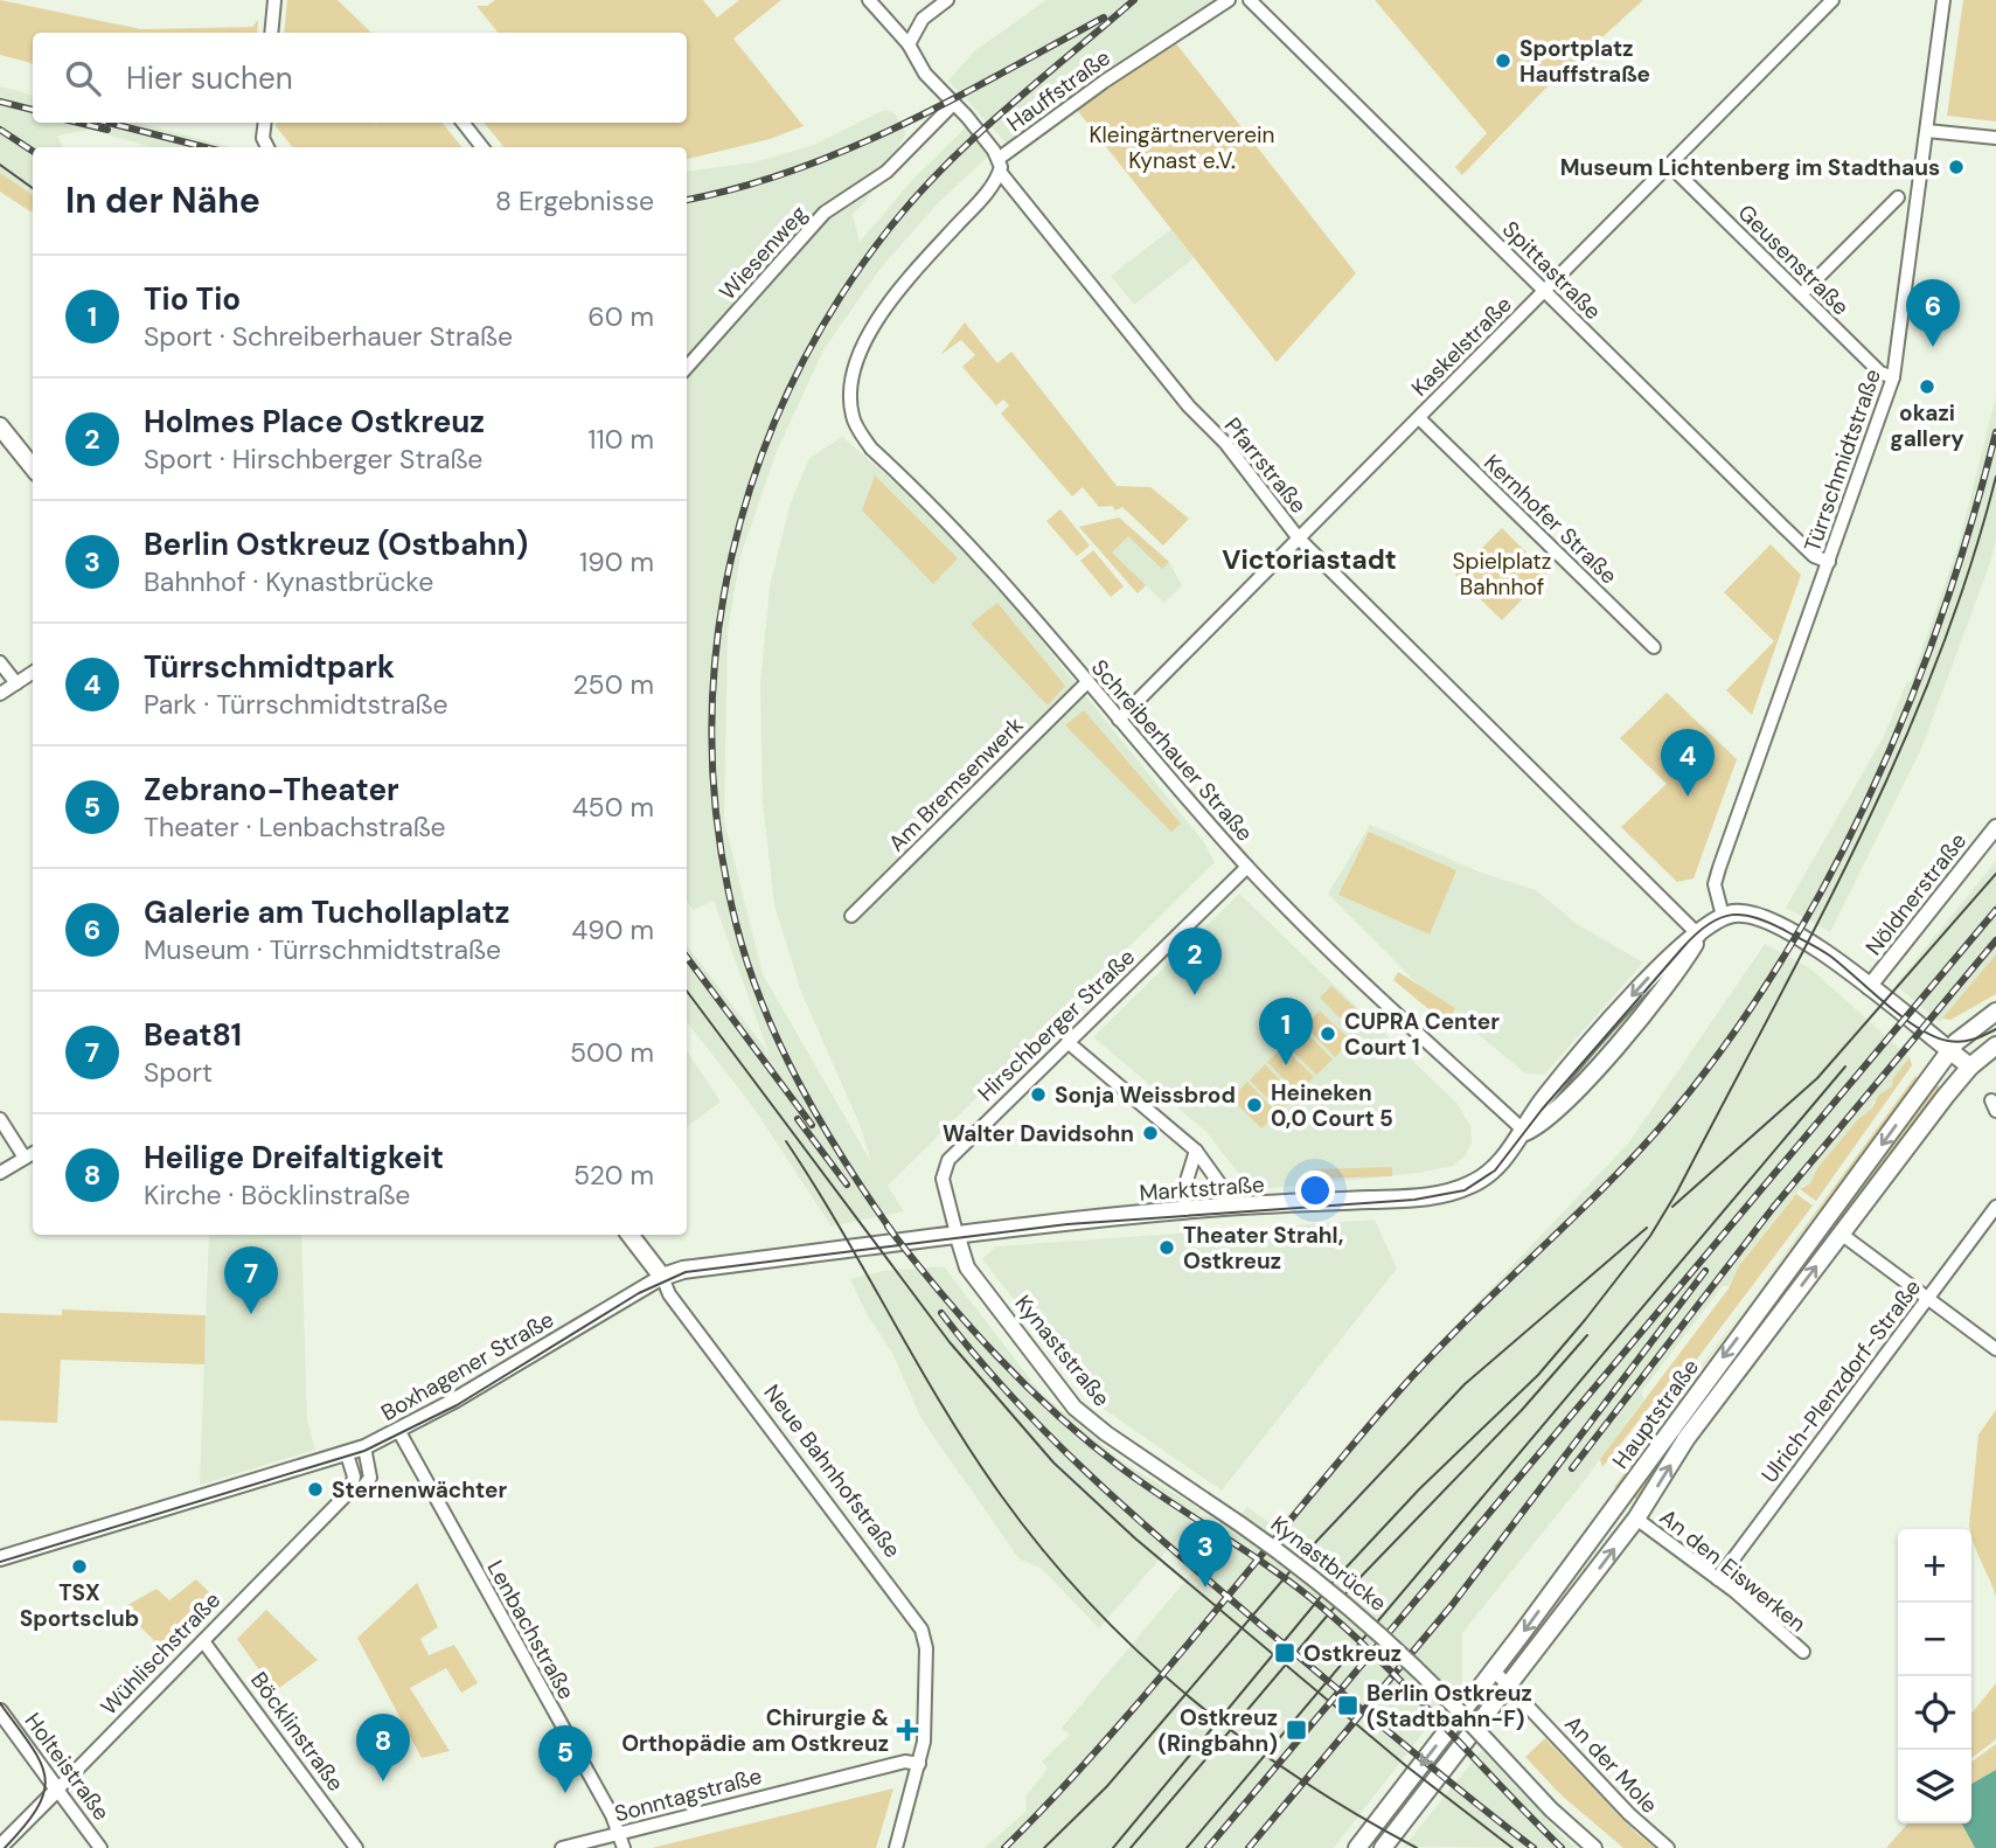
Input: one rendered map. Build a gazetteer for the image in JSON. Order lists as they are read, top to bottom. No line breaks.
{"streets":{"main road":["Marktstraße","Boxhagener Straße","Hauptstraße","Neue Bahnhofstraße"],"street":["Hauffstraße","Wiesenweg","Geusenstraße","Spittastraße","Kaskelstraße","Türrschmidtstraße","Pfarrstraße","Kernhofer Straße","Schreiberhauer Straße","Am Bremsenwerk","Nöldnerstraße","Hirschberger Straße","Kynaststraße","Ulrich-Plenzdorf-Straße","Kynastbrücke","An den Eiswerken","Lenbachstraße","Wühlischstraße","Böcklinstraße","An der Mole","Holteistraße","Sonntagstraße"]},"crossings":[["Hauffstraße","Pfarrstraße"],["Hauffstraße","Schreiberhauer Straße"],["Geusenstraße","Kaskelstraße"],["Geusenstraße","Türrschmidtstraße"],["Spittastraße","Kaskelstraße"],["Spittastraße","Türrschmidtstraße"],["Kaskelstraße","Pfarrstraße"],["Kaskelstraße","Kernhofer Straße"],["Kaskelstraße","Schreiberhauer Straße"],["Türrschmidtstraße","Marktstraße"],["Pfarrstraße","Schreiberhauer Straße"],["Pfarrstraße","Marktstraße"],["Schreiberhauer Straße","Am Bremsenwerk"],["Schreiberhauer Straße","Hirschberger Straße"],["Schreiberhauer Straße","Marktstraße"],["Hirschberger Straße","Marktstraße"],["Hirschberger Straße","Kynaststraße"],["Hirschberger Straße","Boxhagener Straße"],["Marktstraße","Kynaststraße"],["Marktstraße","Boxhagener Straße"],["Kynaststraße","Boxhagener Straße"],["Kynaststraße","Kynastbrücke"],["Boxhagener Straße","Neue Bahnhofstraße"],["Boxhagener Straße","Lenbachstraße"],["Boxhagener Straße","Wühlischstraße"],["Ulrich-Plenzdorf-Straße","An den Eiswerken"],["Hauptstraße","An den Eiswerken"],["Hauptstraße","An der Mole"],["Neue Bahnhofstraße","Sonntagstraße"],["Lenbachstraße","Sonntagstraße"],["Wühlischstraße","Böcklinstraße"],["Wühlischstraße","Holteistraße"]],"districts":["Victoriastadt"],"parks":["Kleingärtnerverein Kynast e.V.","Spielplatz Bahnhof"],"places":{"other":["Sportplatz Hauffstraße","Museum Lichtenberg im Stadthaus","okazi gallery","CUPRA Center Court 1","Sonja Weissbrod","Heineken 0,0 Court 5","Walter Davidsohn","Theater Strahl, Ostkreuz","Sternenwächter","TSX Sportsclub"],"transit":["Ostkreuz","Berlin Ostkreuz (Stadtbahn-F)","Ostkreuz (Ringbahn)"],"health":["Chirurgie & Orthopädie am Ostkreuz"]},"page":{"search":"Hier suchen","heading":["In der Nähe","8 Ergebnisse"],"list":[{"mark":"1","name":"Tio Tio","note":"Sport · Schreiberhauer Straße","value":"60 m"},{"mark":"2","name":"Holmes Place Ostkreuz","note":"Sport · Hirschberger Straße","value":"110 m"},{"mark":"3","name":"Berlin Ostkreuz (Ostbahn)","note":"Bahnhof · Kynastbrücke","value":"190 m"},{"mark":"4","name":"Türrschmidtpark","note":"Park · Türrschmidtstraße","value":"250 m"},{"mark":"5","name":"Zebrano-Theater","note":"Theater · Lenbachstraße","value":"450 m"},{"mark":"6","name":"Galerie am Tuchollaplatz","note":"Museum · Türrschmidtstraße","value":"490 m"},{"mark":"7","name":"Beat81","note":"Sport","value":"500 m"},{"mark":"8","name":"Heilige Dreifaltigkeit","note":"Kirche · Böcklinstraße","value":"520 m"}],"pins":["6","4","2","1","7","3","8","5"],"map_buttons":["+","−"]}}
